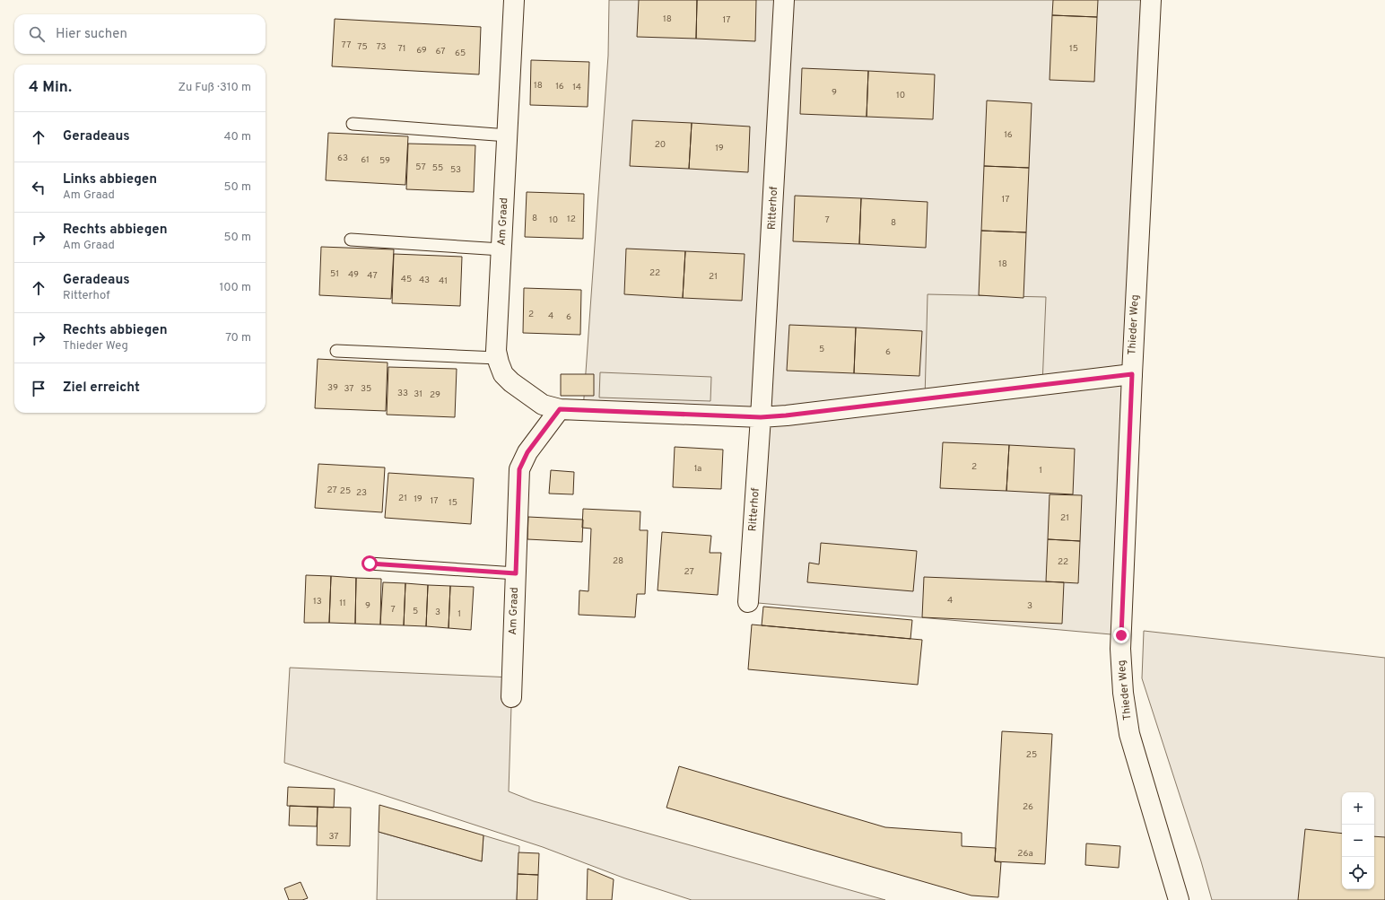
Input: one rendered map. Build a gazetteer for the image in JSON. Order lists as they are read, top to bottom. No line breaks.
{"streets":{"street":["Ritterhof","Am Graad","Thieder Weg"]},"crossings":[["Ritterhof","Am Graad"]],"house_numbers":["18","17","77","75","73","71","15","69","67","65","18","16","14","9","10","16","20","19","63","61","59","57","55","53","17","8","12","10","7","8","18","22","51","49","47","21","45","43","41","2","4","6","5","6","39","37","35","33","31","29","2","1a","1","27","25","23","21","19","17","15","21","28","22","27","4","13","11","9","3","7","5","3","1","25","26","37","26a"],"page":{"search":"Hier suchen","heading":["4 Min.","Zu Fuß · 310 m"],"list":[["Geradeaus","40 m"],["Links abbiegen","Am Graad","50 m"],["Rechts abbiegen","Am Graad","50 m"],["Geradeaus","Ritterhof","100 m"],["Rechts abbiegen","Thieder Weg","70 m"],"Ziel erreicht"],"map_buttons":["+","−"]}}
